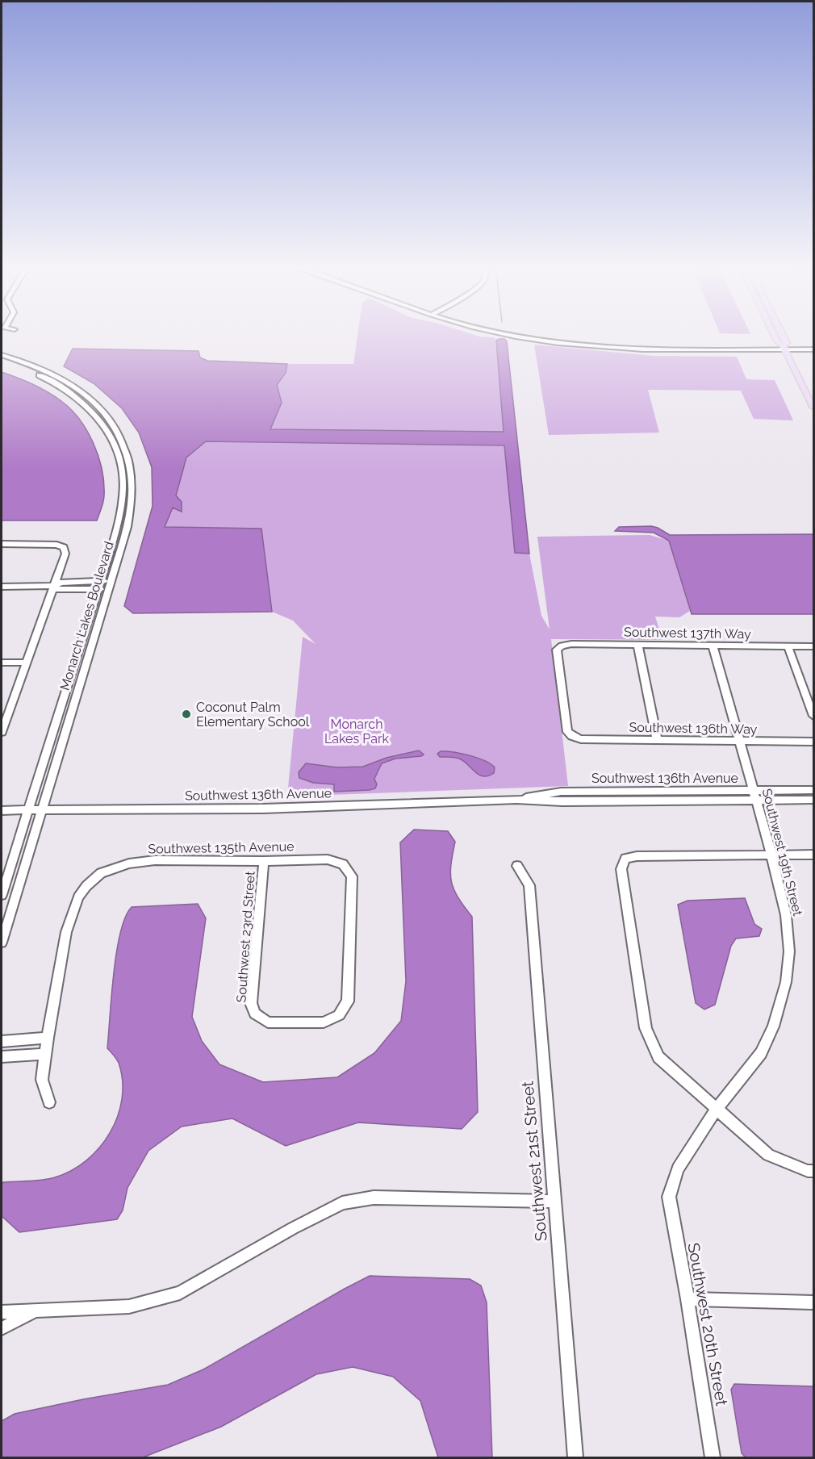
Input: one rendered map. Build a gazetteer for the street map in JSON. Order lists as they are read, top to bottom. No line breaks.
{"streets":{"street":["Monarch Lakes Boulevard","Southwest 137th Way","Southwest 136th Way","Southwest 136th Avenue","Southwest 135th Avenue","Southwest 19th Street","Southwest 23rd Street","Southwest 21st Street","Southwest 20th Street"]},"crossings":[["Monarch Lakes Boulevard","Southwest 136th Avenue"],["Southwest 137th Way","Southwest 136th Way"],["Southwest 137th Way","Southwest 19th Street"],["Southwest 136th Way","Southwest 19th Street"],["Southwest 136th Avenue","Southwest 19th Street"],["Southwest 135th Avenue","Southwest 23rd Street"],["Southwest 19th Street","Southwest 20th Street"]],"parks":["Monarch Lakes Park"],"places":["Coconut Palm Elementary School"]}
